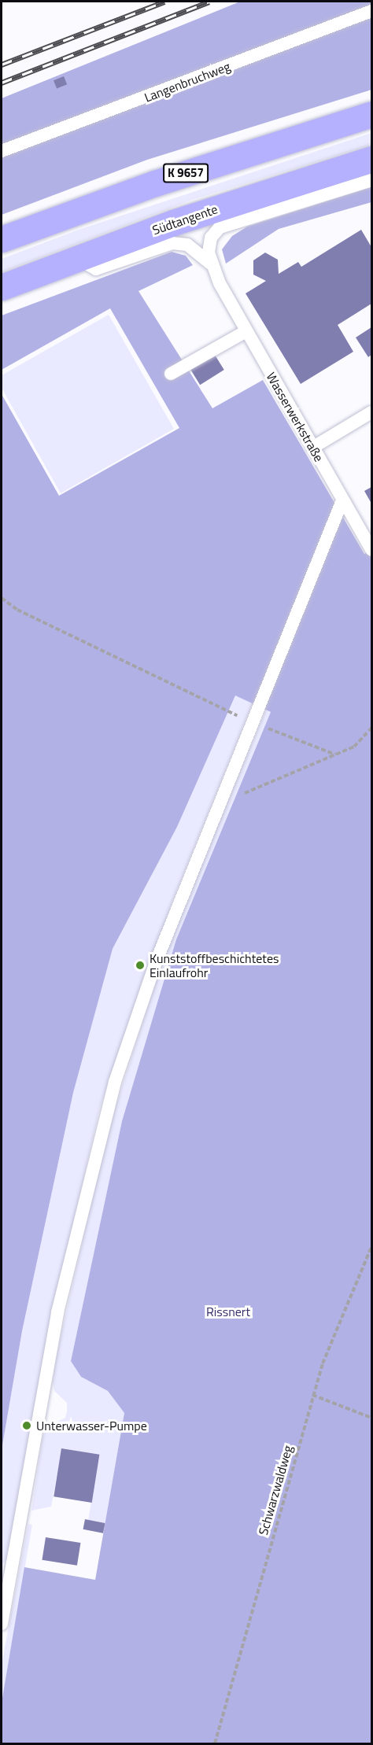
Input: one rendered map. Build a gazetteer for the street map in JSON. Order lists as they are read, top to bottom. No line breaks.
{"streets":{"highway":["K 9657","Südtangente"],"lane":["Langenbruchweg","Wasserwerkstraße"],"path":["Schwarzwaldweg"]},"parks":["Rissnert"],"places":["Kunststoffbeschichtetes Einlaufrohr","Unterwasser-Pumpe"]}
